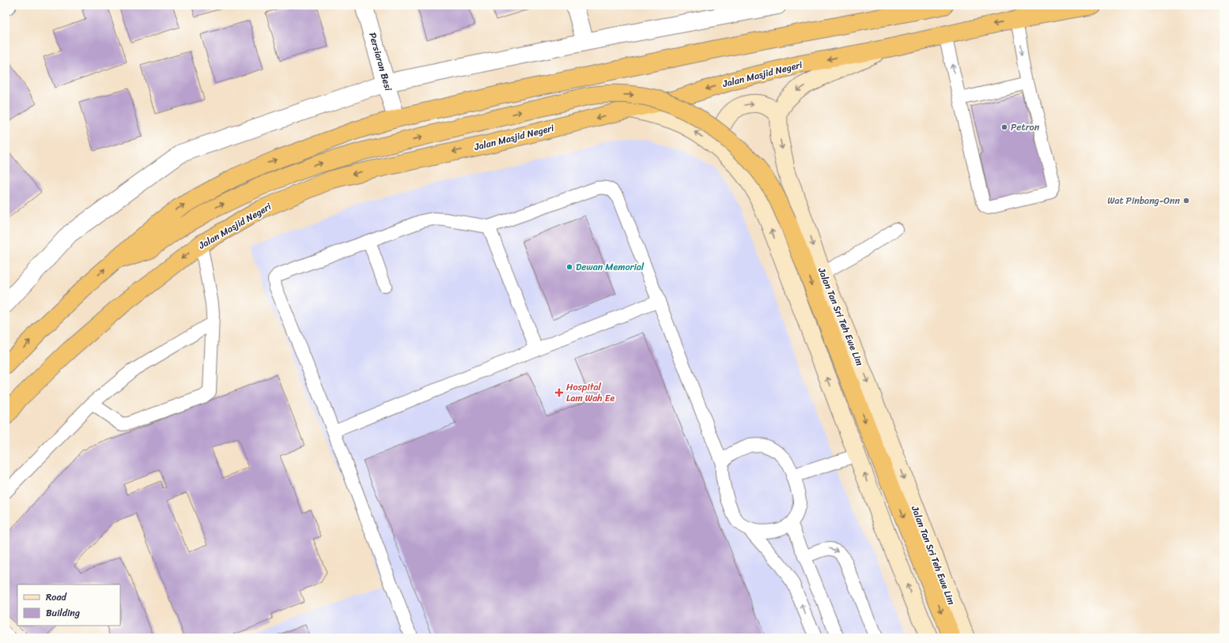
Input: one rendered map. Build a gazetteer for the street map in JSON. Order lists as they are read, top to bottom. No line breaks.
{"streets":{"highway":["Jalan Masjid Negeri"],"main road":["Jalan Tan Sri Teh Ewe Lim"],"street":["Persiaran Besi"]},"places":{"other":["Petron","Wat Pinbang-Onn","Dewan Memorial"],"health":["Hospital Lam Wah Ee"]},"legend":["Road","Building"]}
